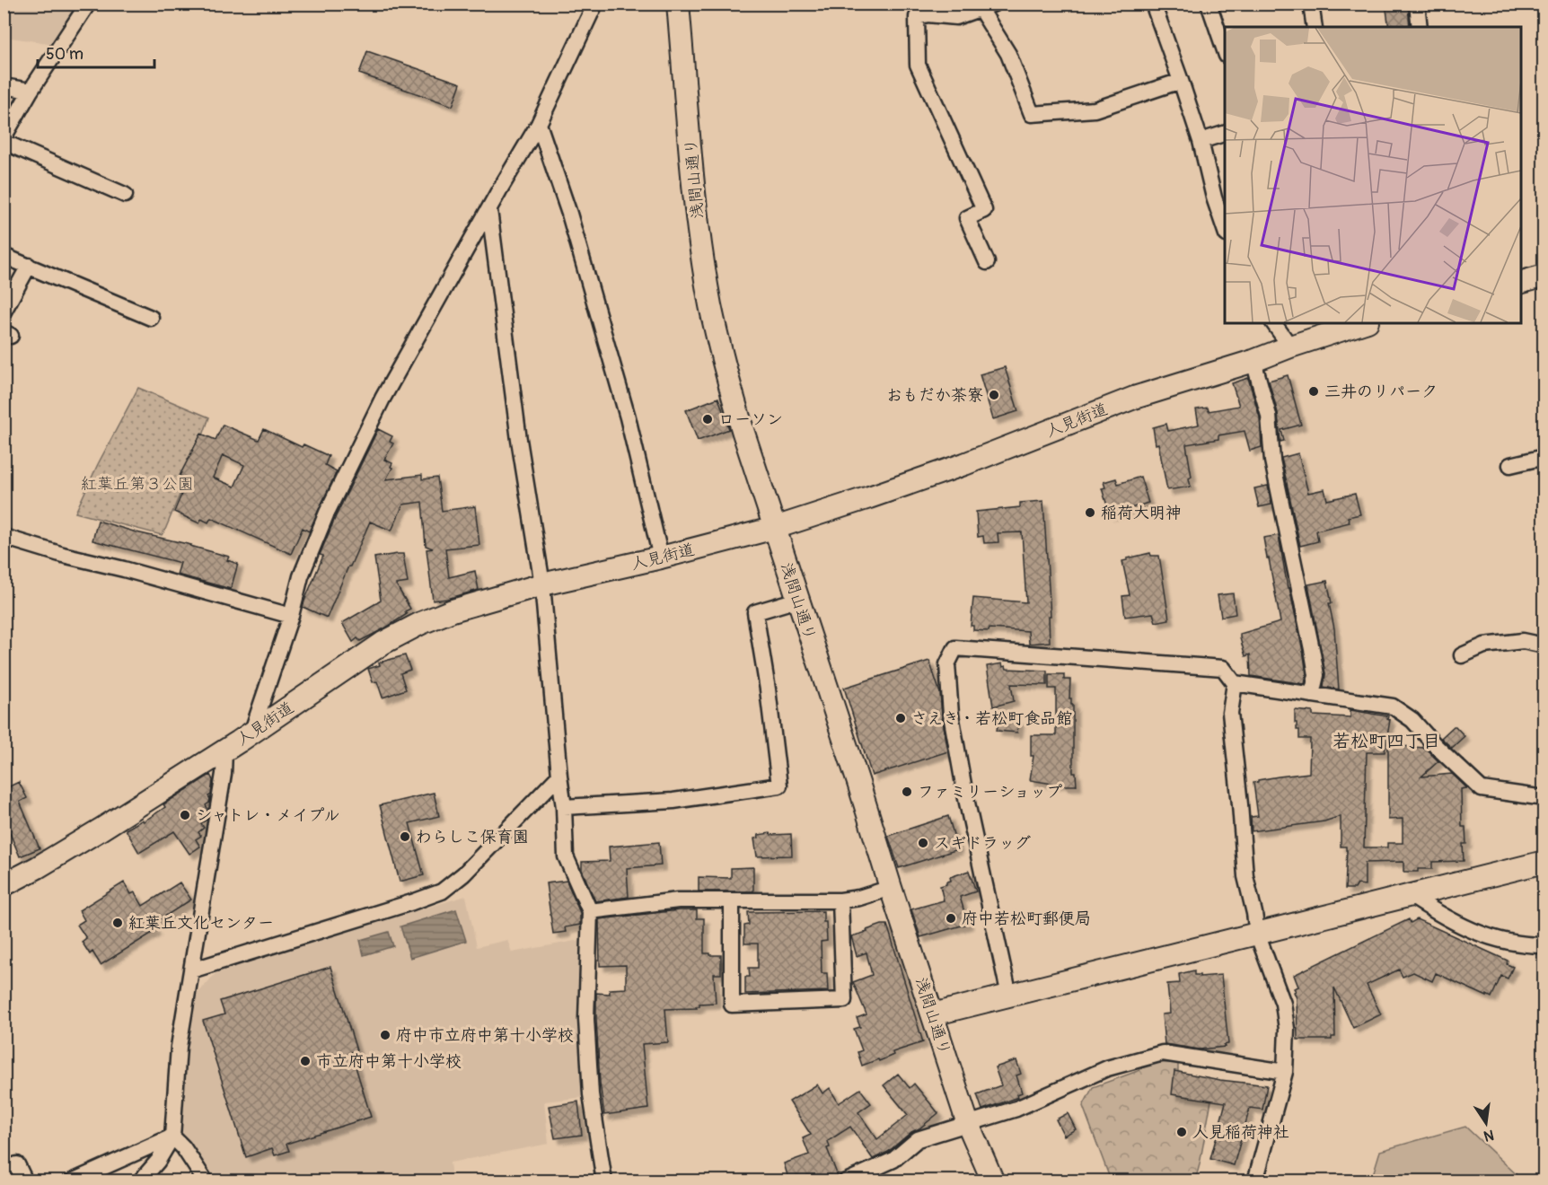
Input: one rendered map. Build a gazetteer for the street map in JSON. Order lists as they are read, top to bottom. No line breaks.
{"streets":{"main road":["浅間山通り","人見街道"]},"crossings":[["浅間山通り","人見街道"]],"districts":["若松町四丁目"],"parks":["紅葉丘第３公園"],"places":["三井のリパーク","おもだか茶寮","ローソン","稲荷大明神","さえき・若松町食品館","ファミリーショップ","シャトレ・メイプル","わらしこ保育園","スギドラッグ","府中若松町郵便局","紅葉丘文化センター","府中市立府中第十小学校","市立府中第十小学校","人見稲荷神社"],"scale_bar":"50 m","north":"bottom"}
